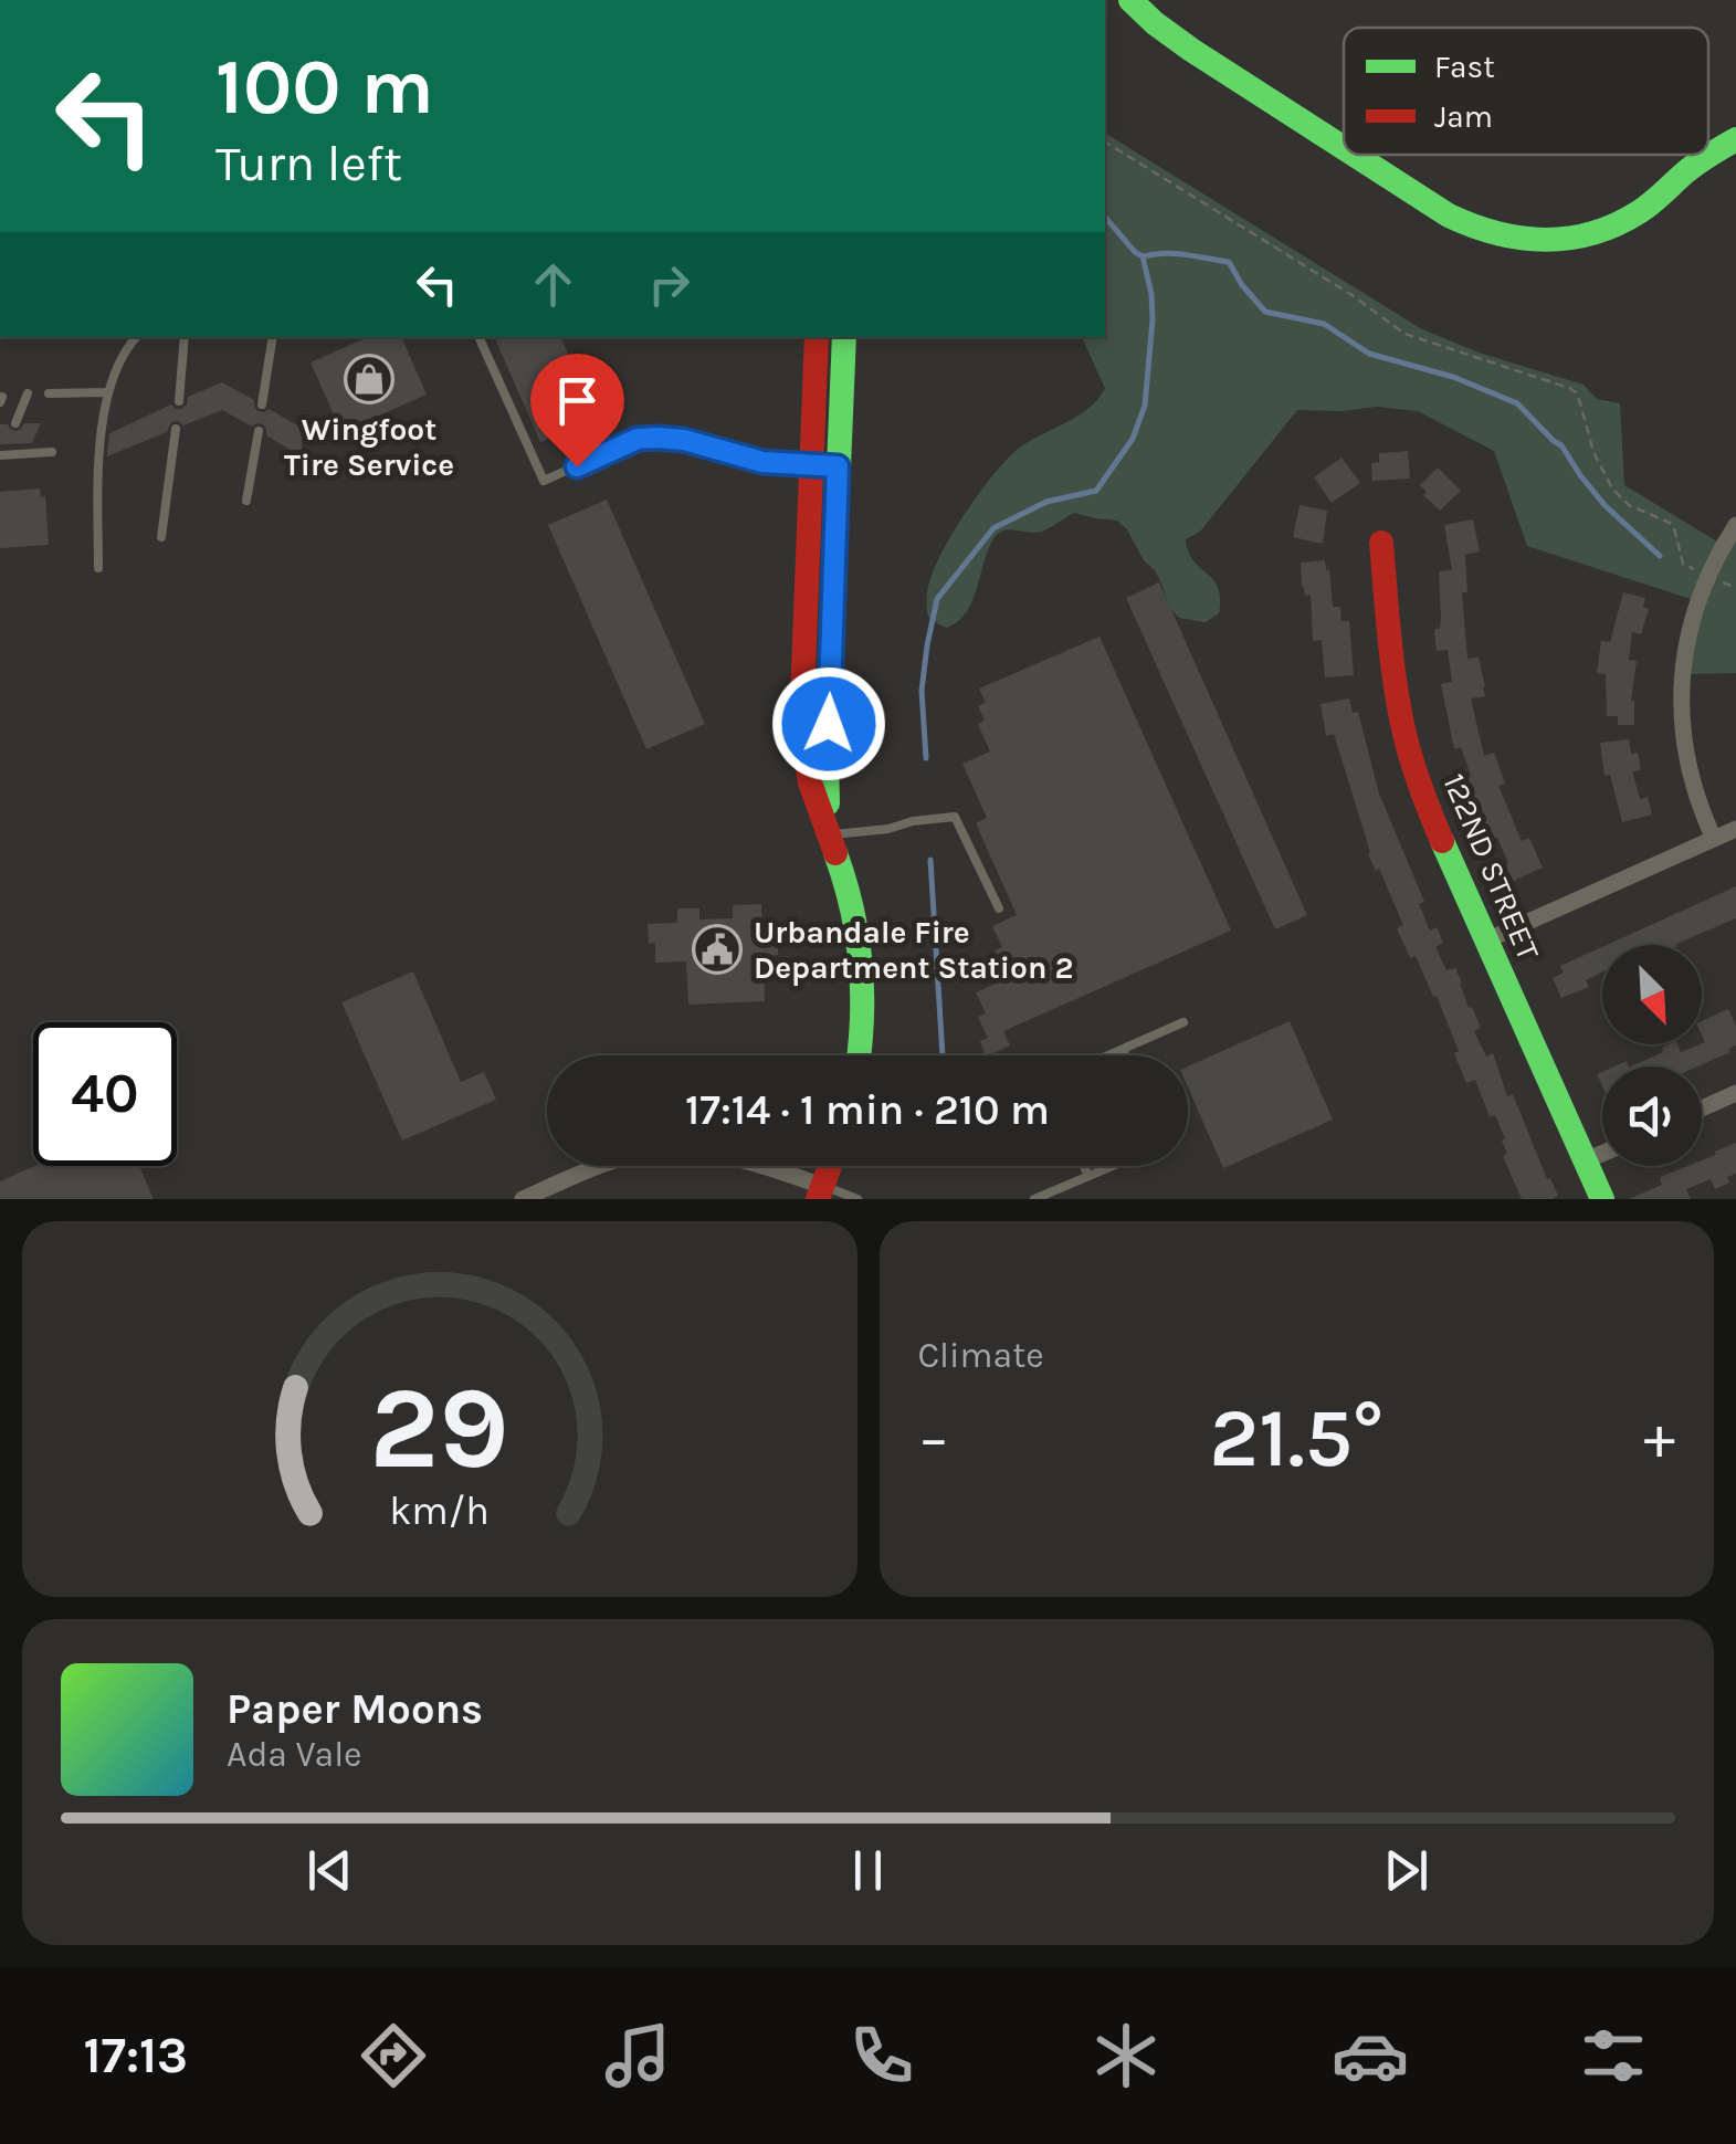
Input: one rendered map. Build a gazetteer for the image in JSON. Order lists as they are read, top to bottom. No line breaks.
{"streets":{"street":["122ND STREET"]},"places":{"shop":["Wingfoot Tire Service"],"public building":["Urbandale Fire Department Station 2"]},"legend":["Fast","Jam"],"north":"bottom right","page":{"turn":["100 m","Turn left"],"limit":"40","trip":"17:14 · 1 min · 210 m","tile":"Climate","heat":["−","21.5°","+"],"song":["Paper Moons","Ada Vale"],"tabs":"17:13","gauge":["29","km/h"]}}
